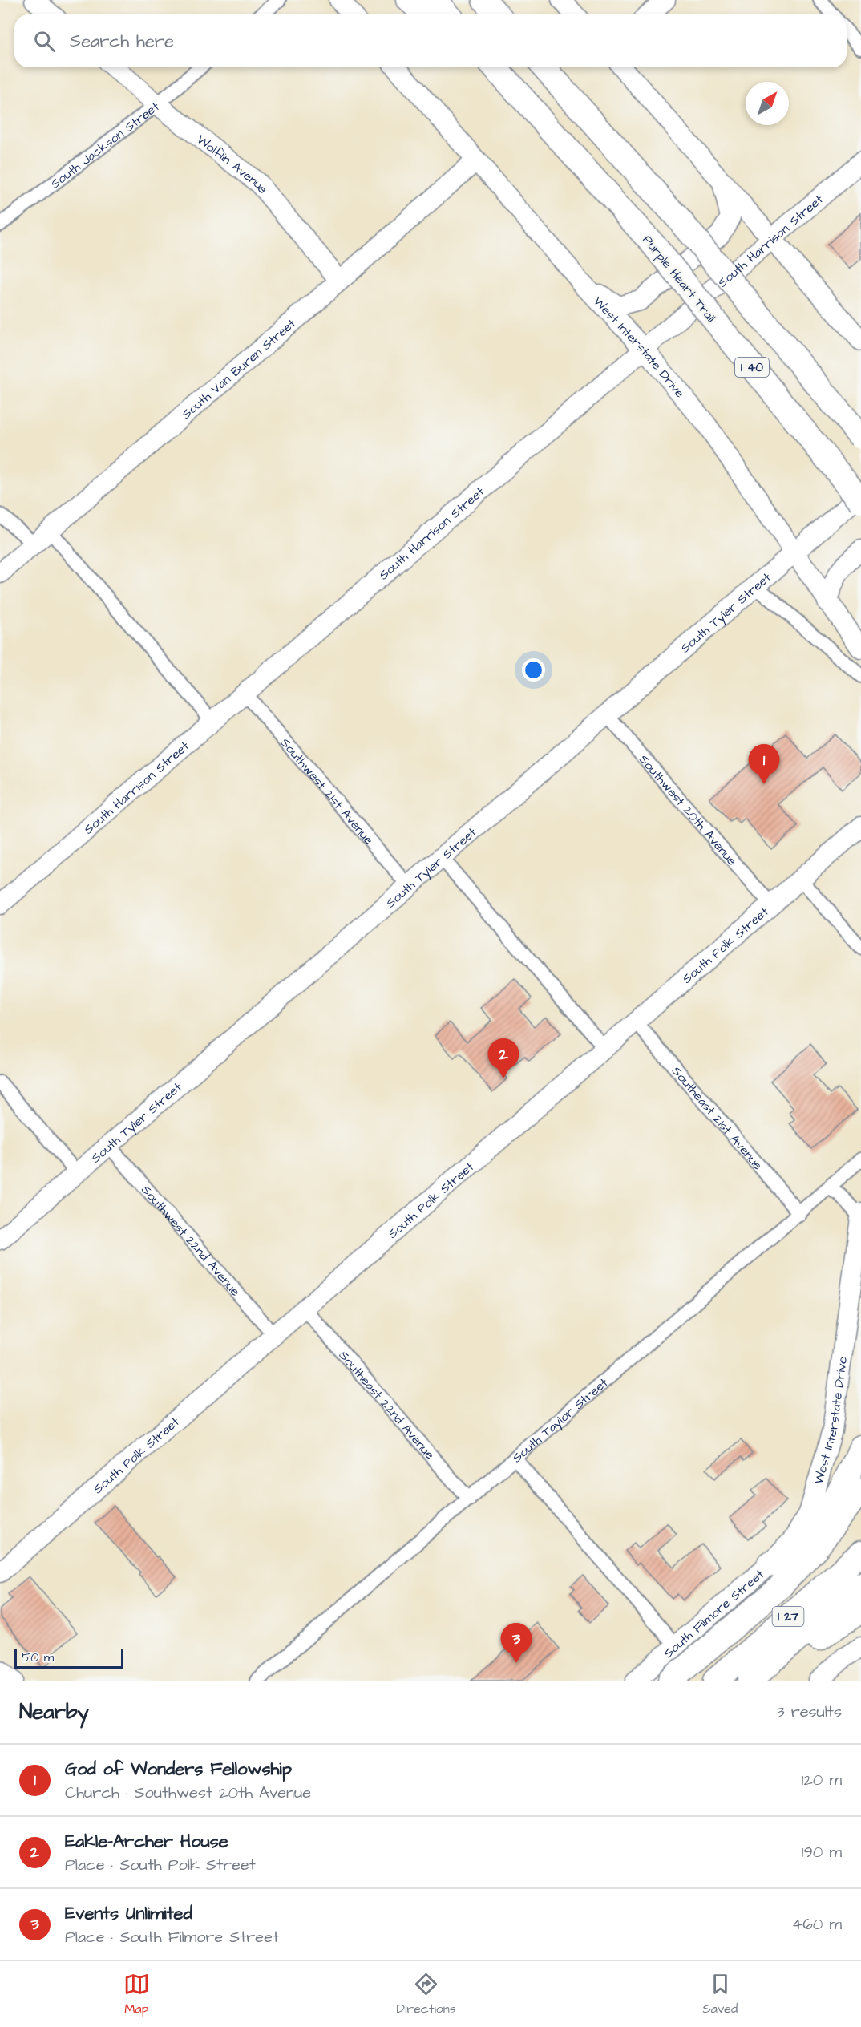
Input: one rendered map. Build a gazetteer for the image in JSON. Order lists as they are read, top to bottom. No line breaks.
{"streets":{"highway":["Purple Heart Trail","I 40","I 27"],"main road":["Wolflin Avenue","South Harrison Street","West Interstate Drive","South Van Buren Street","South Tyler Street","South Polk Street","South Filmore Street"],"street":["South Jackson Street","Southwest 21st Avenue","Southwest 20th Avenue","Southeast 21st Avenue","Southwest 22nd Avenue","Southeast 22nd Avenue","South Taylor Street"]},"crossings":[["South Jackson Street","Wolflin Avenue"],["Wolflin Avenue","South Van Buren Street"],["South Harrison Street","West Interstate Drive"],["South Harrison Street","Southwest 21st Avenue"],["Purple Heart Trail","South Tyler Street"],["West Interstate Drive","South Van Buren Street"],["West Interstate Drive","South Tyler Street"],["West Interstate Drive","South Filmore Street"],["South Tyler Street","Southwest 21st Avenue"],["South Tyler Street","Southwest 20th Avenue"],["South Tyler Street","Southwest 22nd Avenue"],["Southwest 20th Avenue","South Polk Street"],["South Polk Street","Southeast 21st Avenue"],["South Polk Street","Southwest 22nd Avenue"],["South Polk Street","Southeast 22nd Avenue"],["Southeast 21st Avenue","South Taylor Street"],["Southeast 22nd Avenue","South Taylor Street"]],"scale_bar":"50 m","north":"top right","page":{"search":"Search here","pins":["1","2","3"],"scale":"50 m","heading":["Nearby","3 results"],"list":[{"mark":"1","name":"God of Wonders Fellowship","note":"Church · Southwest 20th Avenue","value":"120 m"},{"mark":"2","name":"Eakle-Archer House","note":"Place · South Polk Street","value":"190 m"},{"mark":"3","name":"Events Unlimited","note":"Place · South Filmore Street","value":"460 m"}],"nav":["Map","Directions","Saved"]}}
